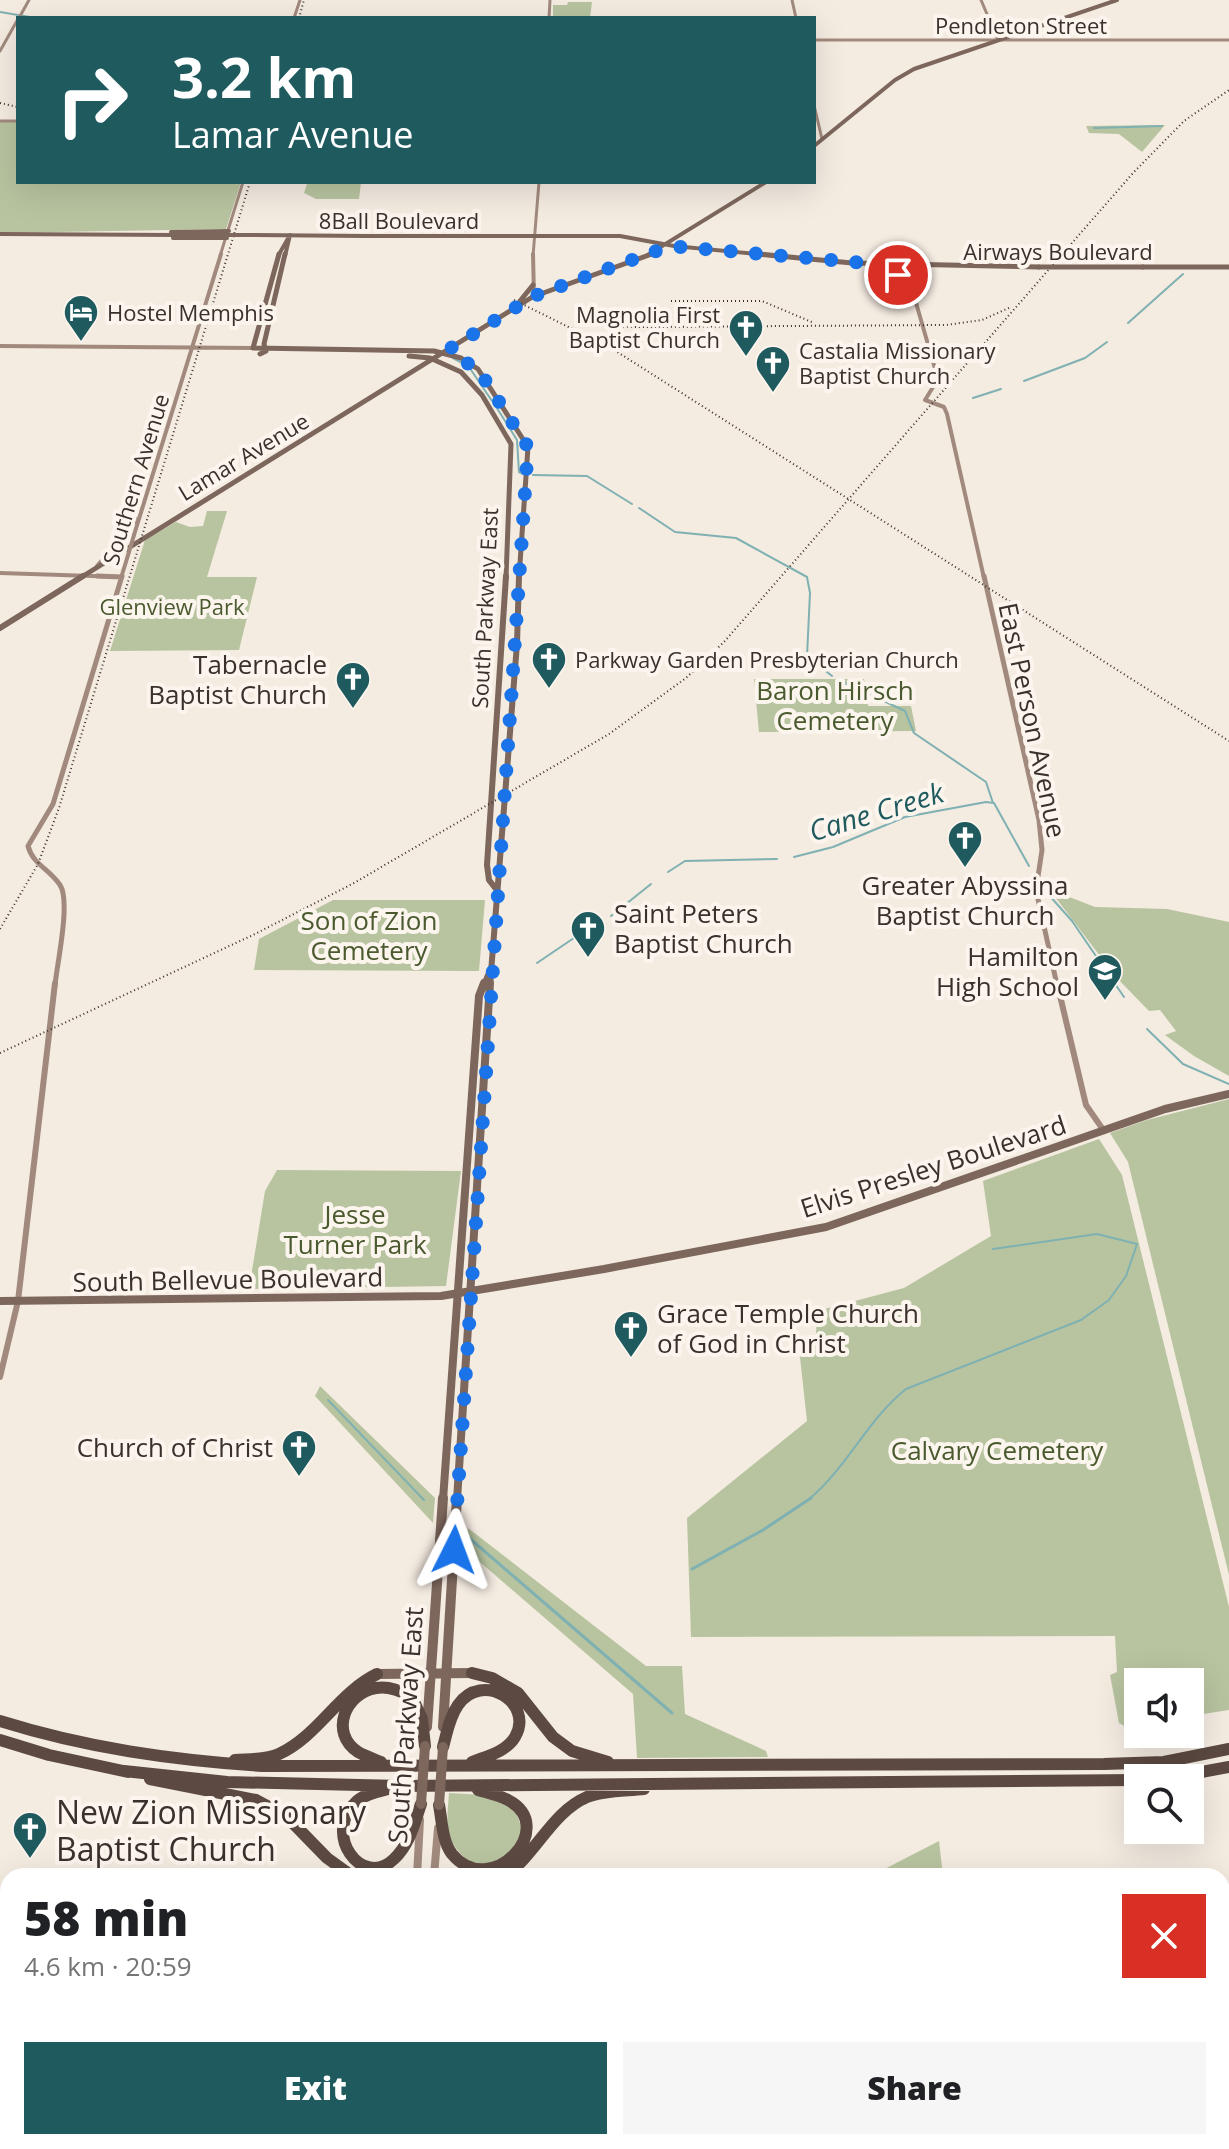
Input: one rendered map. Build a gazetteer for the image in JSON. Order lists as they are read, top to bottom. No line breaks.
{"streets":{"main road":["Pendleton Street","8Ball Boulevard","Airways Boulevard","Lamar Avenue","Southern Avenue","South Parkway East","East Person Avenue","Elvis Presley Boulevard","South Bellevue Boulevard"]},"crossings":[["Airways Boulevard","Lamar Avenue"],["Airways Boulevard","East Person Avenue"],["Lamar Avenue","South Parkway East"],["Southern Avenue","South Bellevue Boulevard"],["South Parkway East","Elvis Presley Boulevard"],["South Parkway East","South Bellevue Boulevard"],["East Person Avenue","Elvis Presley Boulevard"],["Elvis Presley Boulevard","South Bellevue Boulevard"]],"water":["Cane Creek"],"parks":["Glenview Park","Baron Hirsch Cemetery","Son of Zion Cemetery","Jesse Turner Park","Calvary Cemetery"],"places":{"hotel":["Hostel Memphis"],"church":["Magnolia First Baptist Church","Castalia Missionary Baptist Church","Parkway Garden Presbyterian Church","Tabernacle Baptist Church","Greater Abyssina Baptist Church","Saint Peters Baptist Church","Grace Temple Church of God in Christ","Church of Christ","New Zion Missionary Baptist Church"],"school or university":["Hamilton High School"]},"page":{"turn":["3.2 km","Lamar Avenue"],"heading":["58 min","4.6 km · 20:59"],"buttons":["Exit","Share"]}}
